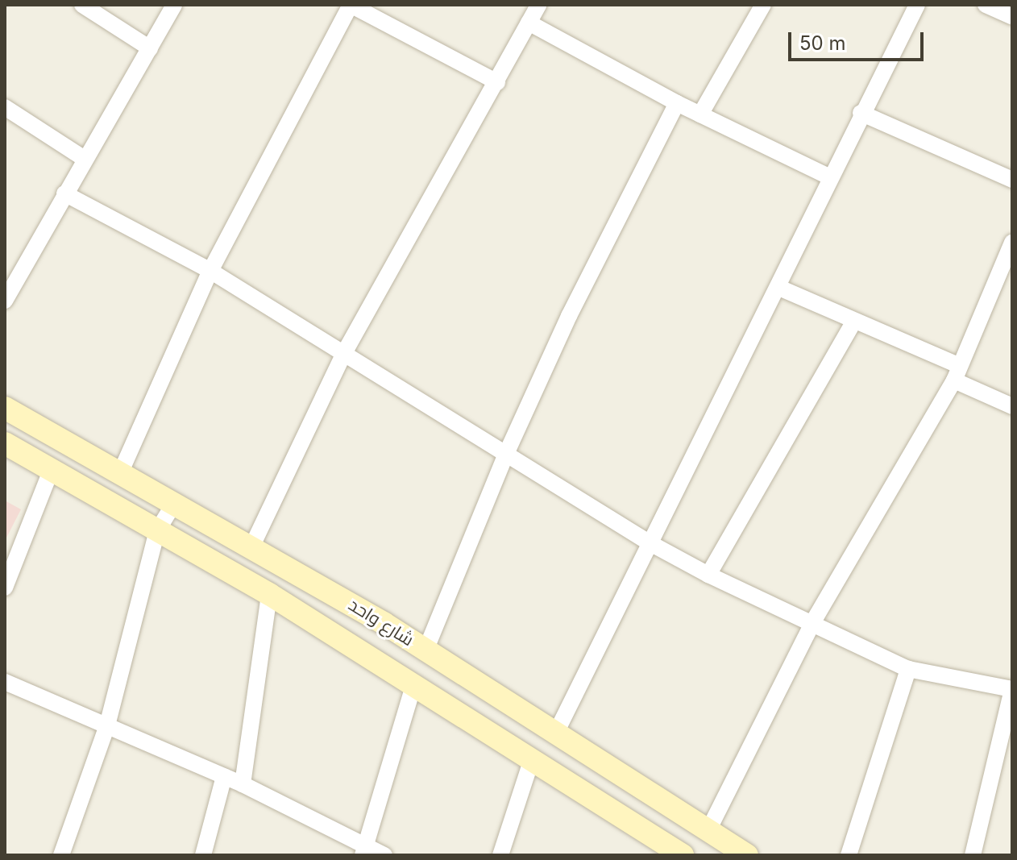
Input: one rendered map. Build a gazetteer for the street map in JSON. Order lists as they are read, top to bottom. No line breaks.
{"streets":{"street":["شارع واحد"]},"scale_bar":"50 m"}
